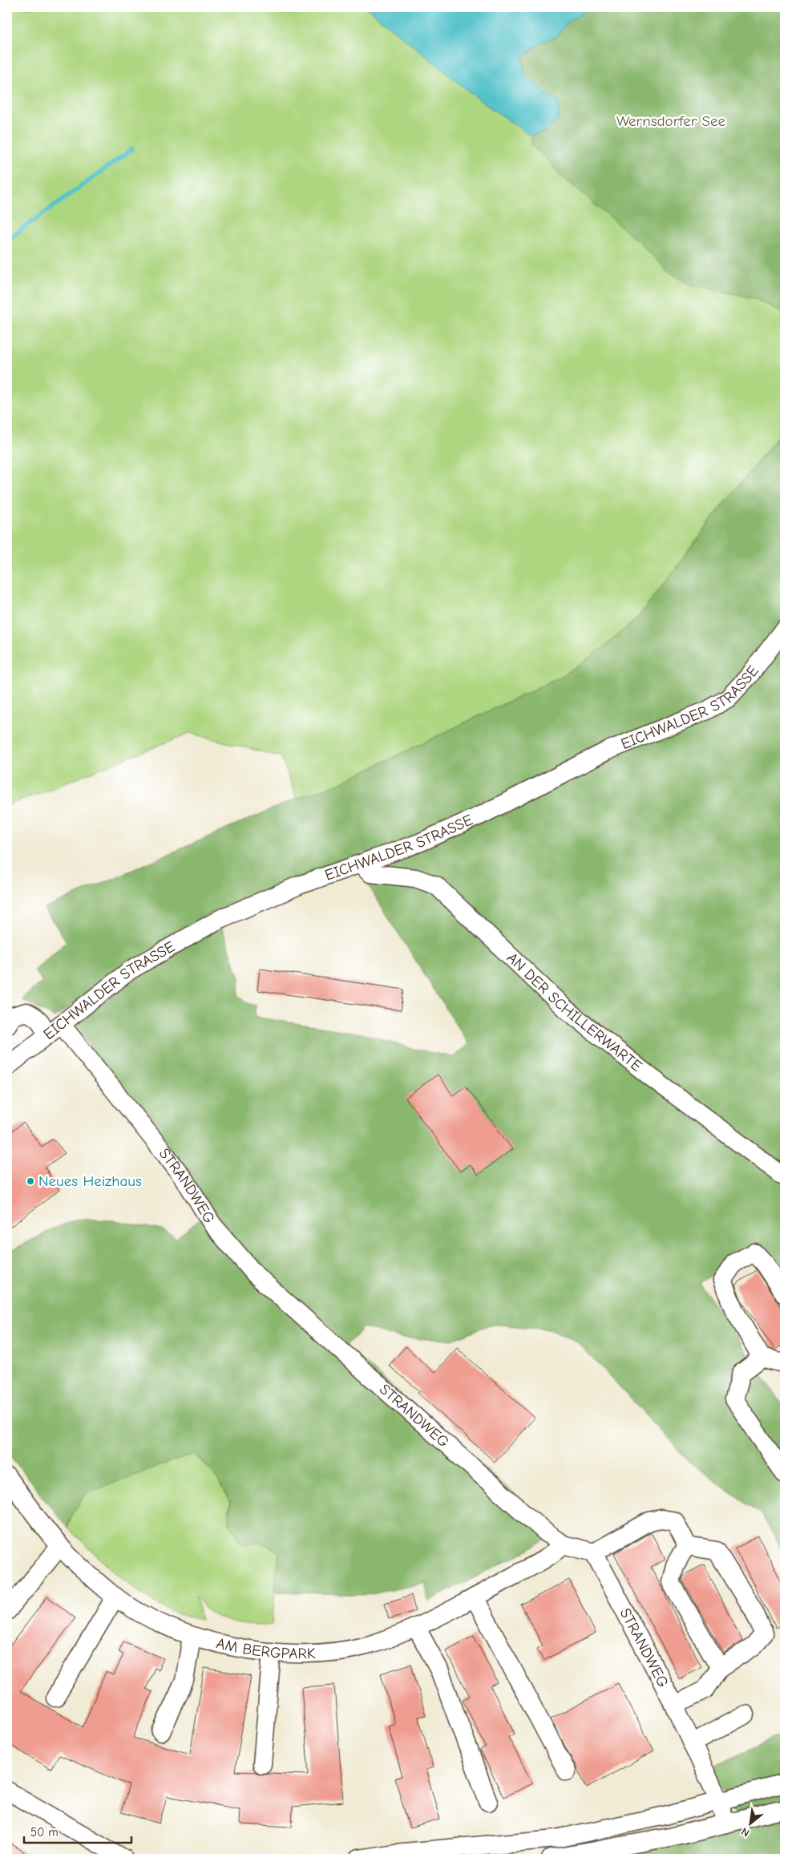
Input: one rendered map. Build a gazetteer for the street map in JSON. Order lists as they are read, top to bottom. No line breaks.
{"streets":{"street":["EICHWALDER STRASSE","AN DER SCHILLERWARTE","STRANDWEG","AM BERGPARK"]},"crossings":[["EICHWALDER STRASSE","AN DER SCHILLERWARTE"],["EICHWALDER STRASSE","STRANDWEG"],["STRANDWEG","AM BERGPARK"]],"parks":["Wernsdorfer See"],"places":["Neues Heizhaus"],"scale_bar":"50 m","north":"bottom left"}
